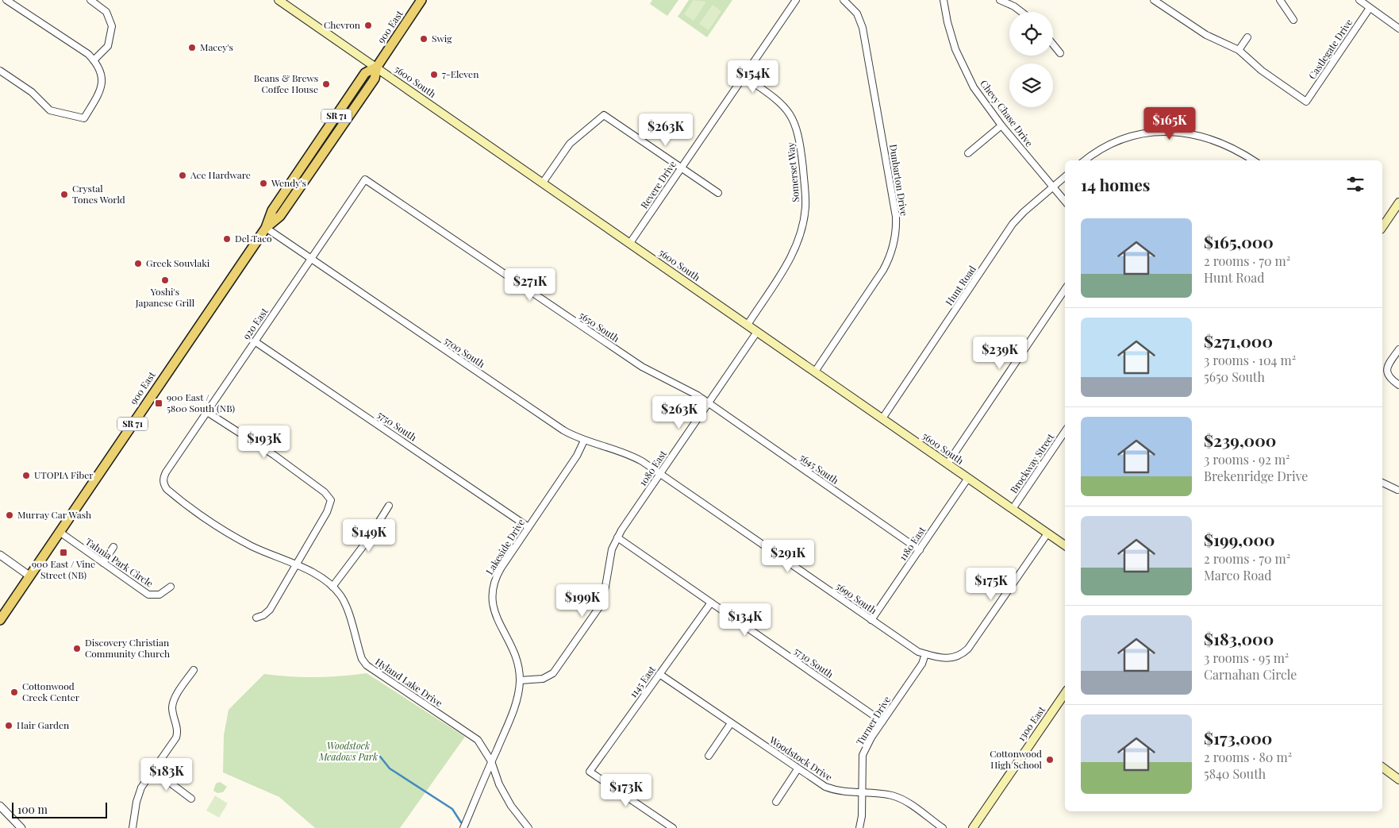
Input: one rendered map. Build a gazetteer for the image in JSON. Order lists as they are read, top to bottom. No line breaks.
{"streets":{"main road":["900 East","5600 South","SR 71","1300 East"],"street":["Castlegate Drive","Chevy Chase Drive","Somerset Way","Dunbarton Drive","Revere Drive","Hunt Road","920 East","5650 South","5700 South","5750 South","Brockway Street","1080 East","5645 South","1180 East","Lakeside Drive","Tahnia Park Circle","5690 South","5730 South","1145 East","Hyland Lake Drive","Turner Drive","Woodstock Drive"]},"crossings":[["900 East","5600 South"],["900 East","5700 South"],["900 East","Tahnia Park Circle"],["5600 South","Somerset Way"],["5600 South","Dunbarton Drive"],["5600 South","Revere Drive"],["5600 South","Hunt Road"],["5600 South","Brockway Street"],["5600 South","1080 East"],["5600 South","1180 East"],["5600 South","5690 South"],["Chevy Chase Drive","Hunt Road"],["Somerset Way","Revere Drive"],["920 East","5650 South"],["920 East","5700 South"],["920 East","5750 South"],["920 East","Hyland Lake Drive"],["5650 South","1080 East"],["5650 South","5645 South"],["5700 South","1080 East"],["5700 South","Lakeside Drive"],["5700 South","5690 South"],["5750 South","Lakeside Drive"],["1080 East","5645 South"],["1080 East","Lakeside Drive"],["1080 East","5690 South"],["1080 East","5730 South"],["5645 South","1180 East"],["1180 East","5690 South"],["Lakeside Drive","Hyland Lake Drive"],["5690 South","Turner Drive"],["5730 South","1145 East"],["5730 South","Turner Drive"],["1145 East","Woodstock Drive"],["Turner Drive","Woodstock Drive"]],"parks":["Woodstock Meadows Park"],"places":{"other":["Chevron","Swig","Macey's","7-Eleven","Beans & Brews Coffee House","Ace Hardware","Wendy's","Crystal Tones World","Del Taco","Greek Souvlaki","Yoshi's Japanese Grill","UTOPIA Fiber","Murray Car Wash","Discovery Christian Community Church","Cottonwood Creek Center","Hair Garden","Cottonwood High School"],"transit":["900 East / 5800 South (NB)","900 East / Vine Street (NB)"]},"scale_bar":"100 m","page":{"price":["$154K","$165K","$263K","$271K","$239K","$263K","$193K","$149K","$291K","$175K","$199K","$134K","$183K","$173K"],"heading":"14 homes","list":[{"name":"$165,000","note":"2 rooms · 70 m² · Hunt Road"},{"name":"$271,000","note":"3 rooms · 104 m² · 5650 South"},{"name":"$239,000","note":"3 rooms · 92 m² · Brekenridge Drive"},{"name":"$199,000","note":"2 rooms · 70 m² · Marco Road"},{"name":"$183,000","note":"3 rooms · 95 m² · Carnahan Circle"},{"name":"$173,000","note":"2 rooms · 80 m² · 5840 South"}],"scale":"100 m"}}
